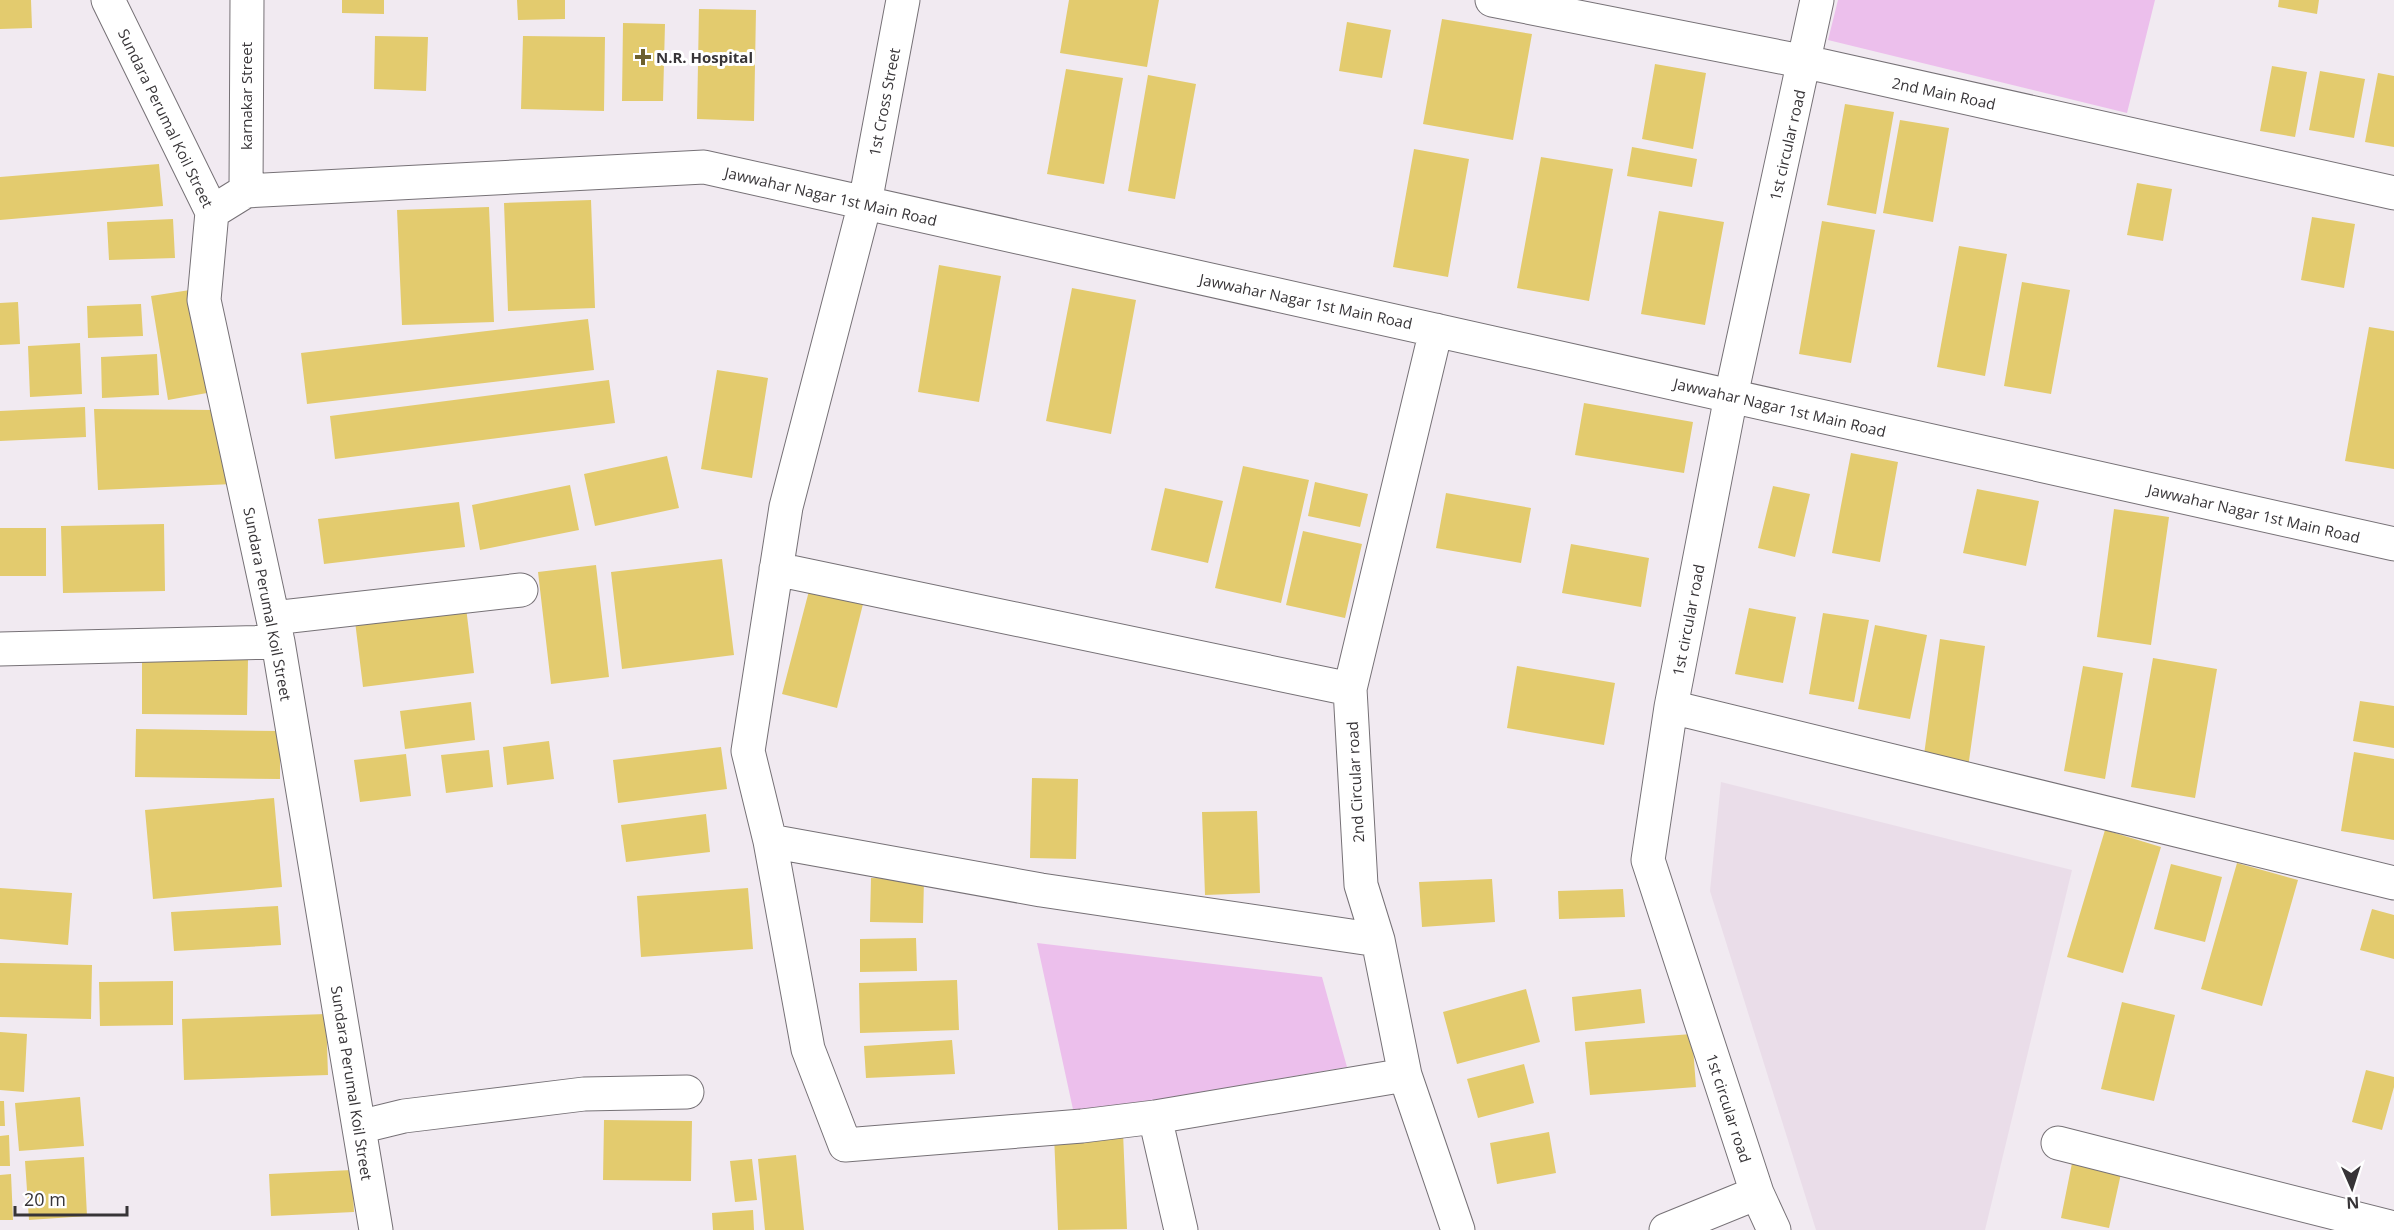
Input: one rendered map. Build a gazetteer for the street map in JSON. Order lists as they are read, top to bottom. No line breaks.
{"streets":{"street":["2nd Main Road","karnakar Street","1st Cross Street","Sundara Perumal Koil Street","1st circular road","Jawwahar Nagar 1st Main Road","2nd Circular road"]},"crossings":[["2nd Main Road","1st circular road"],["karnakar Street","Jawwahar Nagar 1st Main Road"],["1st Cross Street","Jawwahar Nagar 1st Main Road"],["Sundara Perumal Koil Street","Jawwahar Nagar 1st Main Road"],["1st circular road","Jawwahar Nagar 1st Main Road"],["Jawwahar Nagar 1st Main Road","2nd Circular road"]],"places":{"health":["N.R. Hospital"]},"scale_bar":"20 m","north":"bottom"}
